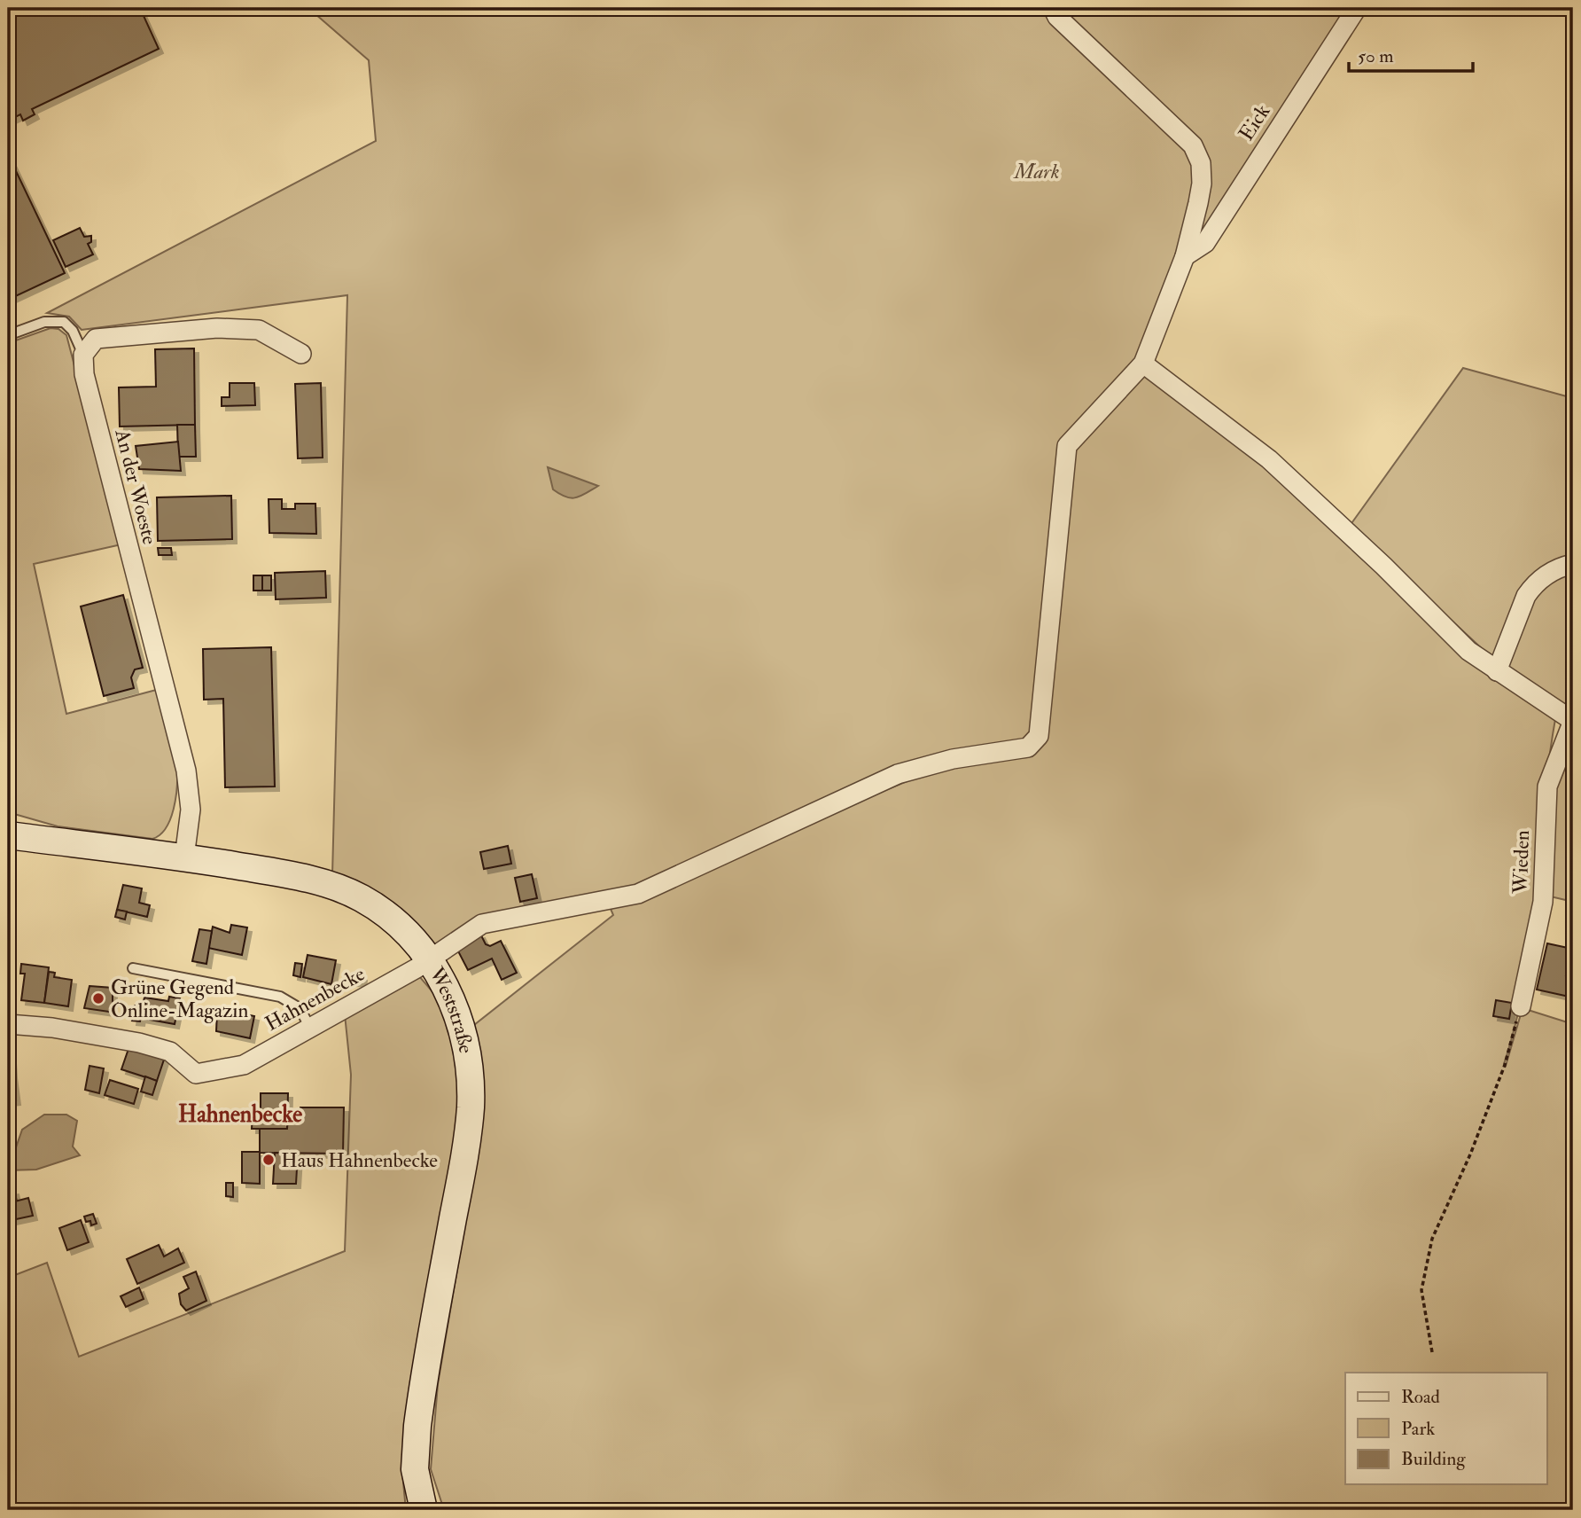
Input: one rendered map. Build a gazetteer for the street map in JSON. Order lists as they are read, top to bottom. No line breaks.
{"streets":{"main road":["Weststraße"],"street":["Eick","An der Woeste","Wieden","Hahnenbecke"]},"crossings":[["An der Woeste","Weststraße"],["Hahnenbecke","Weststraße"]],"districts":["Hahnenbecke"],"parks":["Mark"],"places":["Grüne Gegend Online-Magazin","Haus Hahnenbecke"],"legend":["Road","Park","Building"],"scale_bar":"50 m"}
